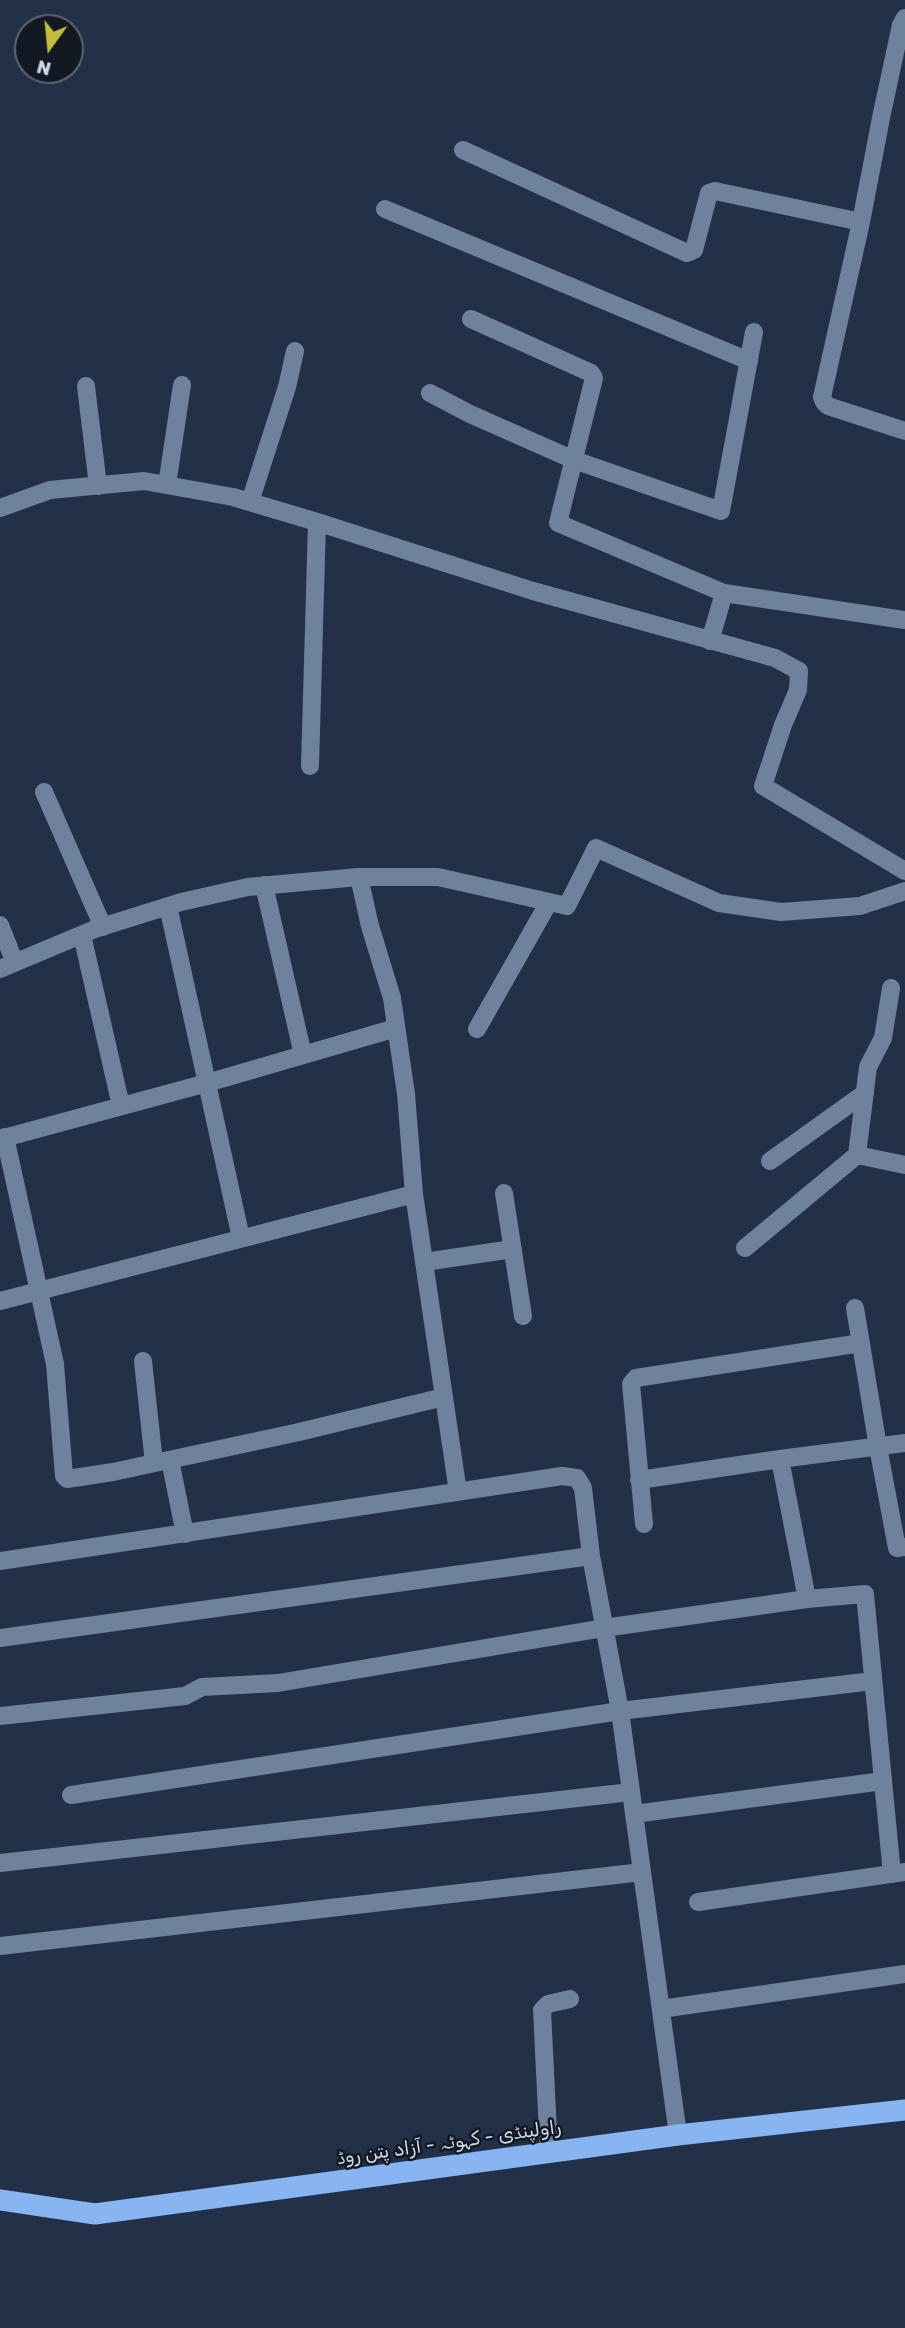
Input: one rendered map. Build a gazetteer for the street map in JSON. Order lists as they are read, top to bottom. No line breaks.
{"streets":{"highway":["راولپنڈی - کہوٹہ - آزاد پتن روڈ"]},"north":"bottom"}
